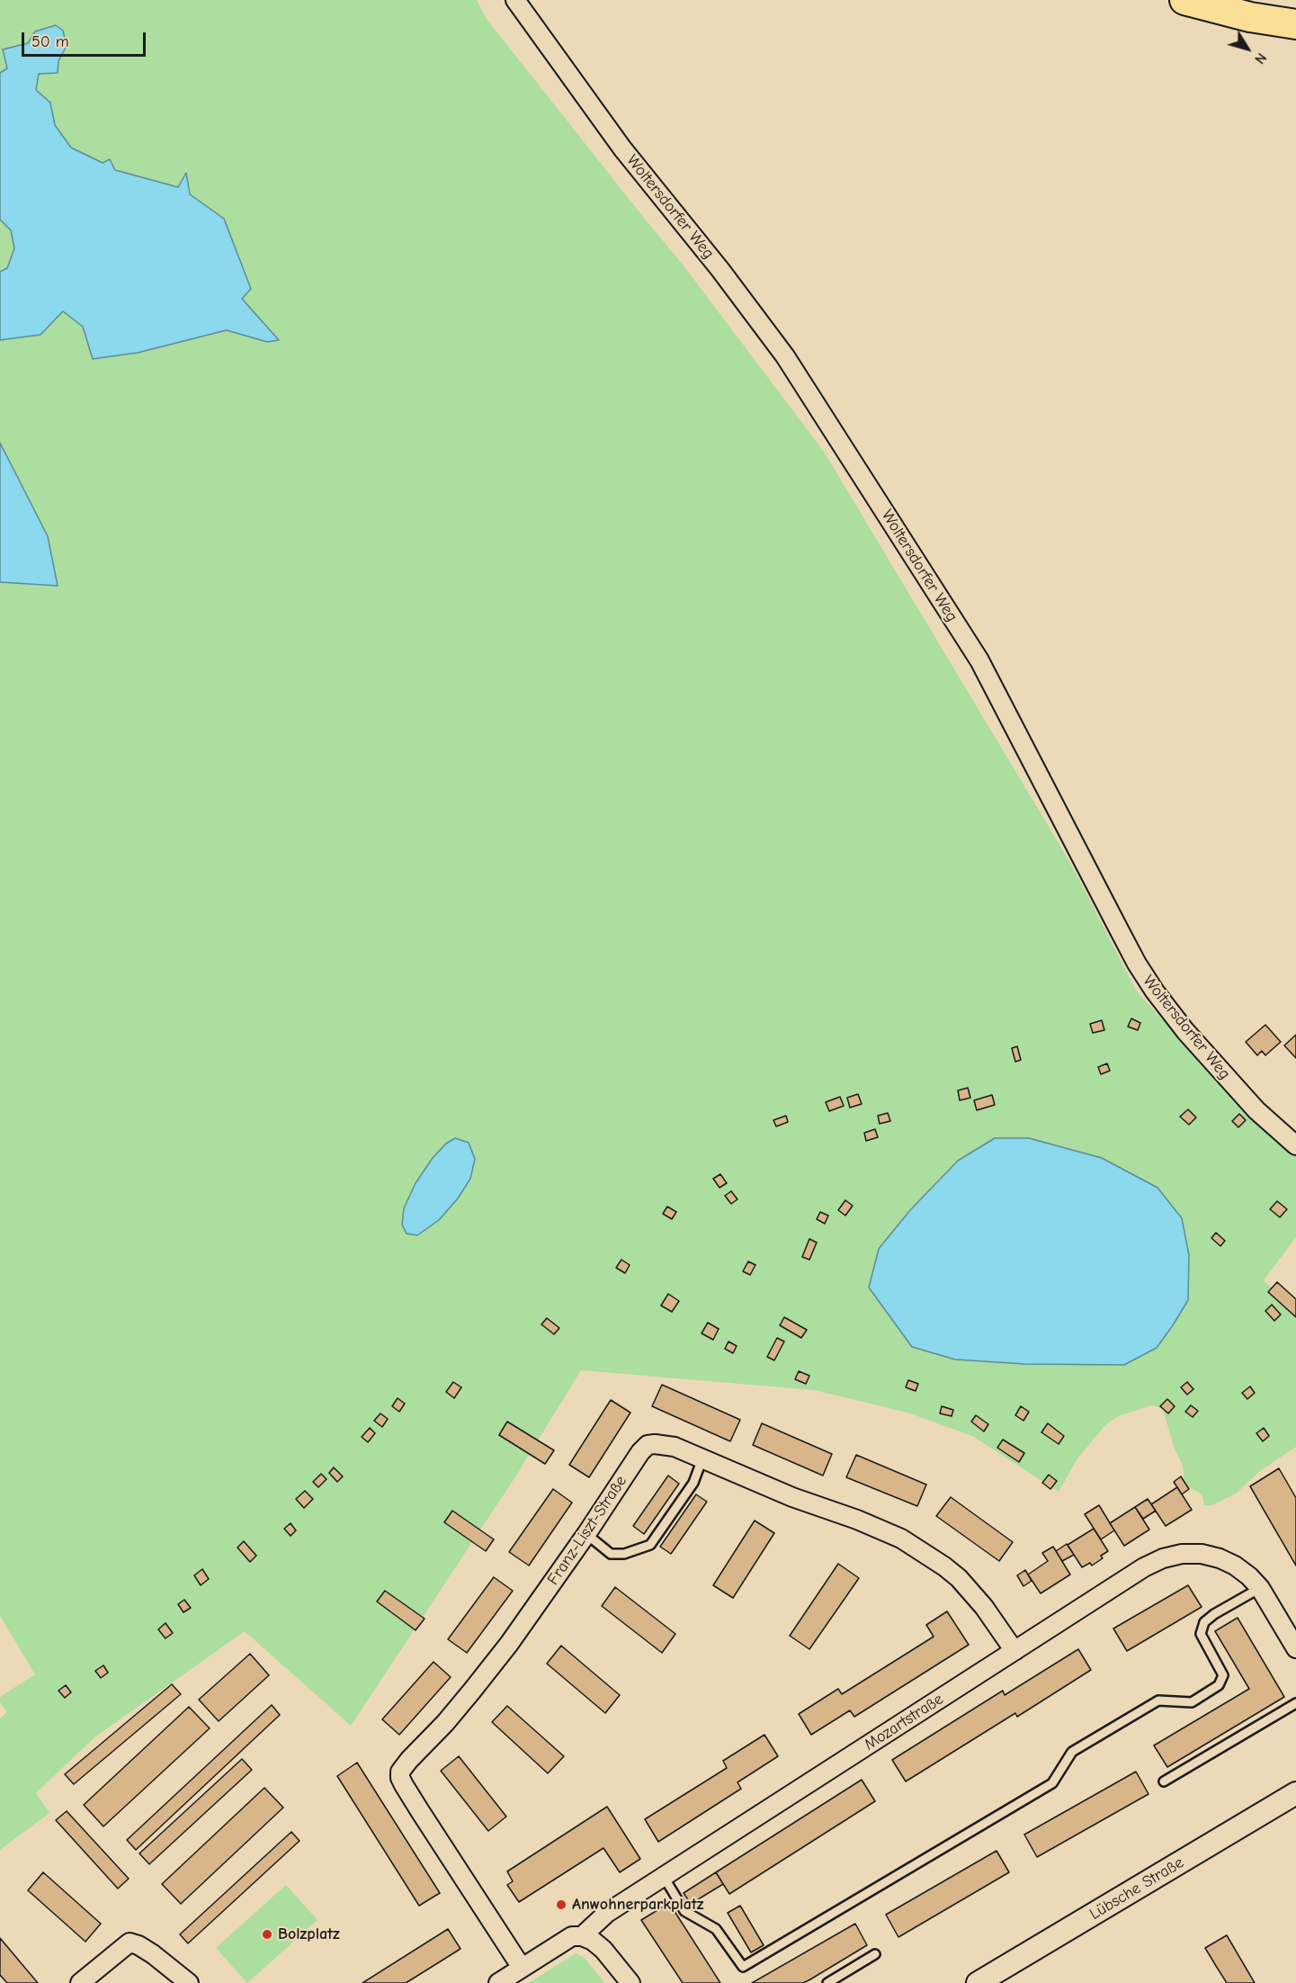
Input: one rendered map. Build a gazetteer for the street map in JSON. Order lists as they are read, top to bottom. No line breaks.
{"streets":{"street":["Woltersdorfer Weg","Franz-Liszt-Straße","Mozartstraße","Lübsche Straße"]},"crossings":[["Franz-Liszt-Straße","Mozartstraße"]],"places":["Anwohnerparkplatz","Bolzplatz"],"scale_bar":"50 m","north":"bottom right"}
